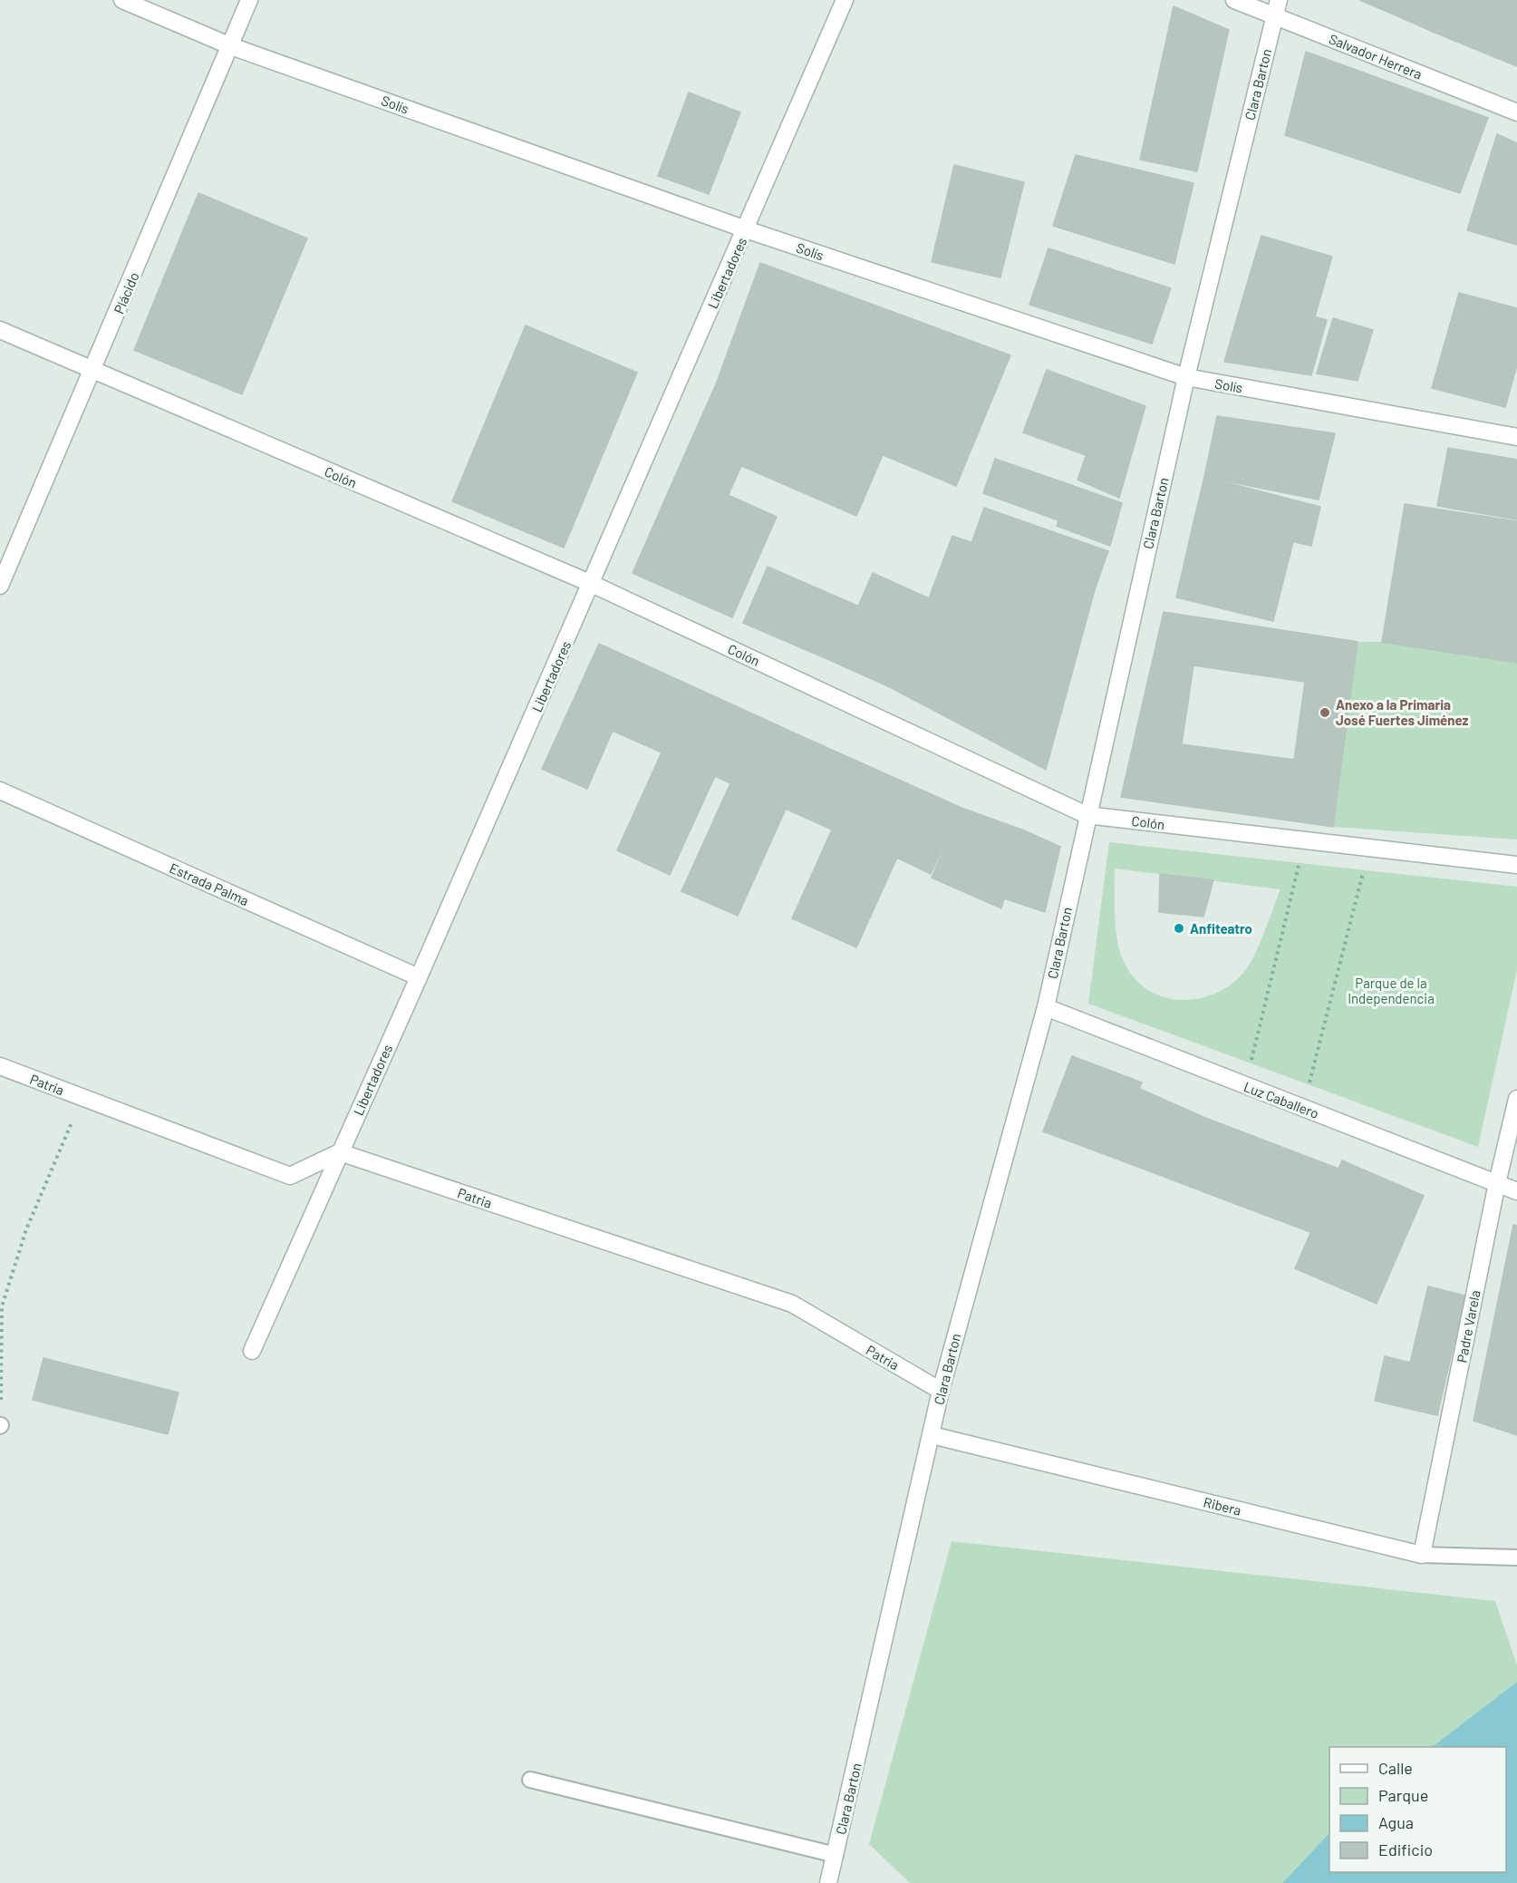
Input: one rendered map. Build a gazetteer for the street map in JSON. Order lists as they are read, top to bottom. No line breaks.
{"streets":{"street":["Salvador Herrera","Clara Barton","Solís","Libertadores","Plácido","Colón","Estrada Palma","Patria","Luz Caballero","Padre Varela","Ribera"]},"crossings":[["Salvador Herrera","Clara Barton"],["Clara Barton","Solís"],["Clara Barton","Colón"],["Clara Barton","Patria"],["Clara Barton","Luz Caballero"],["Clara Barton","Ribera"],["Solís","Libertadores"],["Solís","Plácido"],["Libertadores","Colón"],["Libertadores","Estrada Palma"],["Libertadores","Patria"],["Plácido","Colón"],["Luz Caballero","Padre Varela"],["Padre Varela","Ribera"]],"parks":["Parque de la Independencia"],"places":["Anexo a la Primaria José Fuertes Jiménez","Anfiteatro"],"legend":["Calle","Parque","Agua","Edificio"]}
